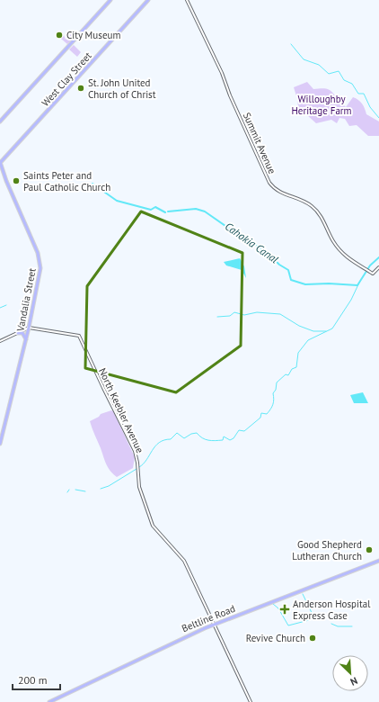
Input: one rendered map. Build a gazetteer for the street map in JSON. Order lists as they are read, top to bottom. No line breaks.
{"streets":{"main road":["West Clay Street","Vandalia Street","Beltline Road"],"street":["Summit Avenue","North Keebler Avenue"]},"crossings":[["West Clay Street","Vandalia Street"],["Vandalia Street","North Keebler Avenue"],["North Keebler Avenue","Beltline Road"]],"water":["Cahokia Canal"],"parks":["Willoughby Heritage Farm"],"places":{"other":["City Museum","St. John United Church of Christ","Saints Peter and Paul Catholic Church","Good Shepherd Lutheran Church","Revive Church"],"health":["Anderson Hospital Express Case"]},"scale_bar":"200 m","north":"bottom right"}
